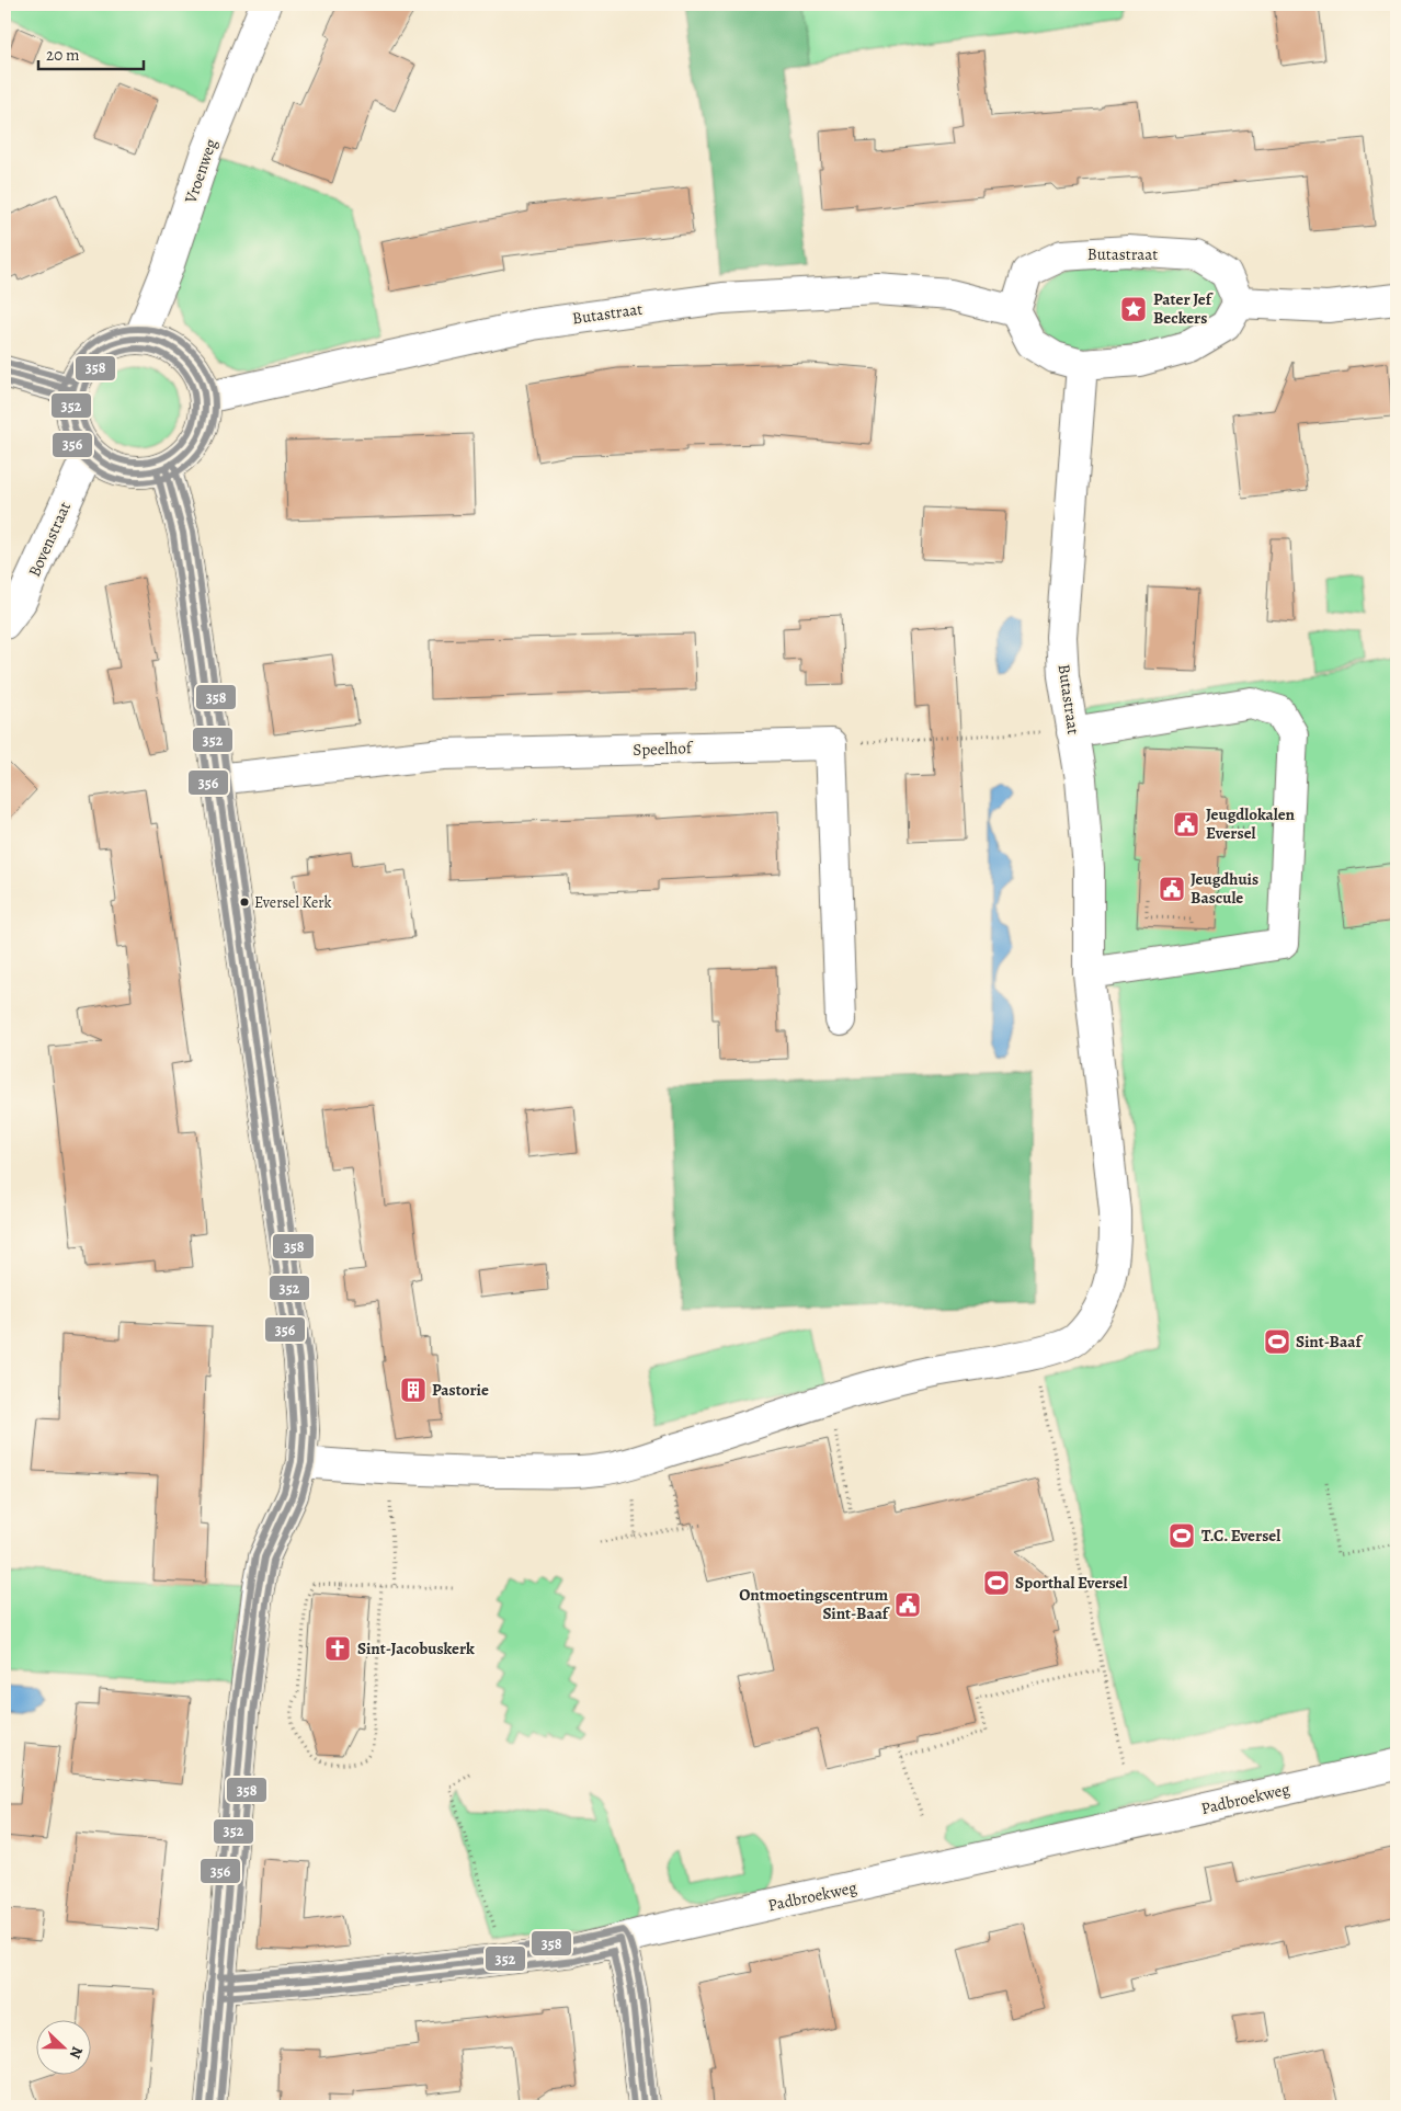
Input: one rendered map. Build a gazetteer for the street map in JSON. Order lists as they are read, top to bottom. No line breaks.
{"streets":{"street":["Vroenweg","Butastraat","Bovenstraat","Speelhof","Padbroekweg"]},"crossings":[["Vroenweg","Butastraat"],["Vroenweg","Bovenstraat"],["Butastraat","Bovenstraat"]],"places":{"place":["Pater Jef Beckers"],"public building":["Jeugdlokalen Eversel","Jeugdhuis Bascule","Ontmoetingscentrum Sint-Baaf"],"other":["Eversel Kerk"],"sports":["Sint-Baaf","T.C. Eversel","Sporthal Eversel"],"building":["Pastorie"],"church":["Sint-Jacobuskerk"]},"lines":["transit line 356","transit line 352","transit line 358"],"scale_bar":"20 m","north":"right"}
